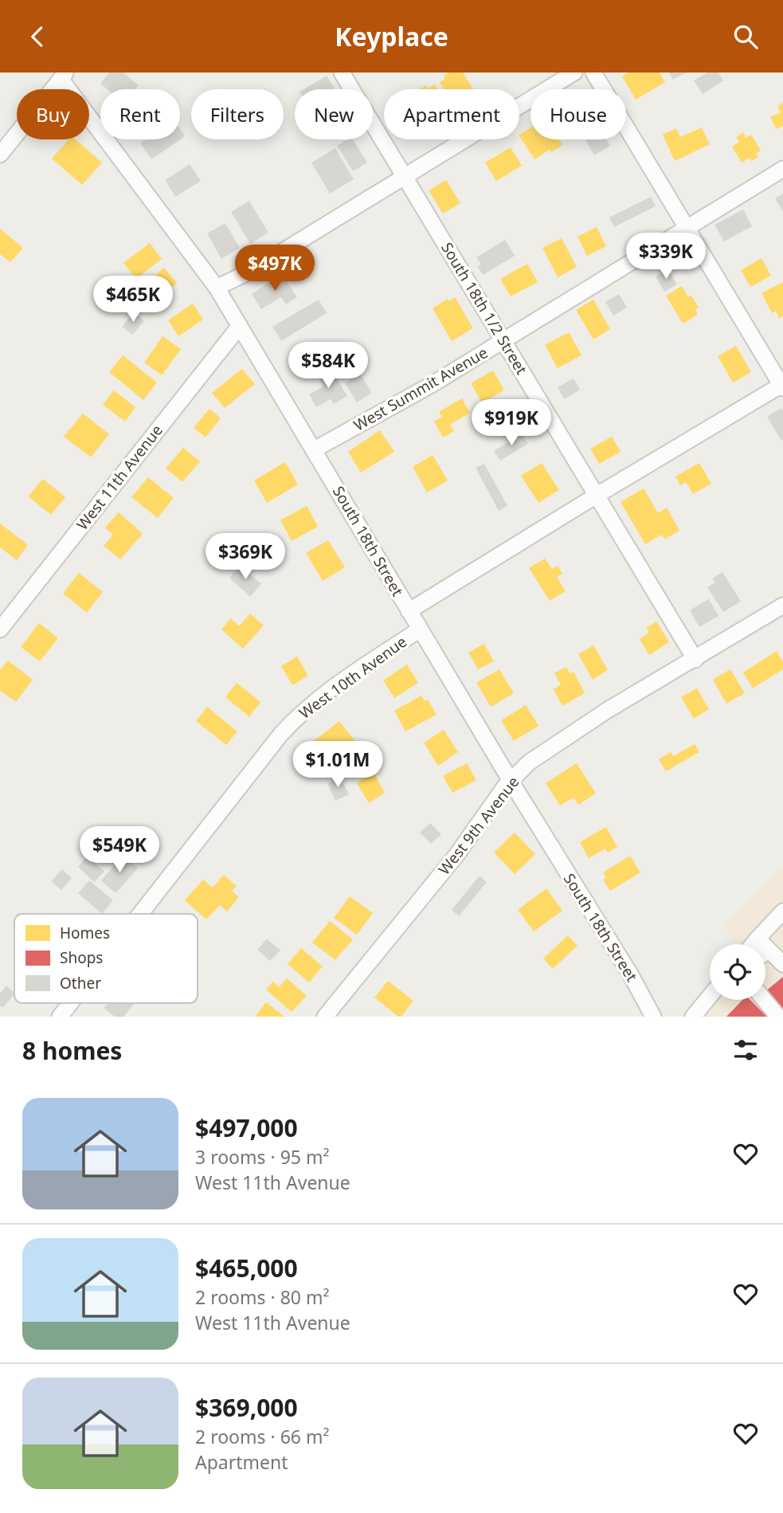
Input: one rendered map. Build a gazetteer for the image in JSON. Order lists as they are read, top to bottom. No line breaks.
{"streets":{"street":["South 18th 1/2 Street","West Summit Avenue","West 11th Avenue","South 18th Street","West 10th Avenue","West 9th Avenue"]},"crossings":[["South 18th 1/2 Street","West Summit Avenue"],["South 18th 1/2 Street","West 9th Avenue"],["West Summit Avenue","South 18th Street"],["West 11th Avenue","South 18th Street"],["South 18th Street","West 10th Avenue"],["South 18th Street","West 9th Avenue"]],"legend":["Homes","Shops","Other"],"page":{"header":"Keyplace","chip":["Buy","Rent","Filters","New","Apartment","House"],"price":["$339K","$497K","$465K","$584K","$919K","$369K","$1.01M","$549K"],"heading":"8 homes","list":[{"name":"$497,000","note":"3 rooms · 95 m² · West 11th Avenue"},{"name":"$465,000","note":"2 rooms · 80 m² · West 11th Avenue"},{"name":"$369,000","note":"2 rooms · 66 m² · Apartment"}]}}
